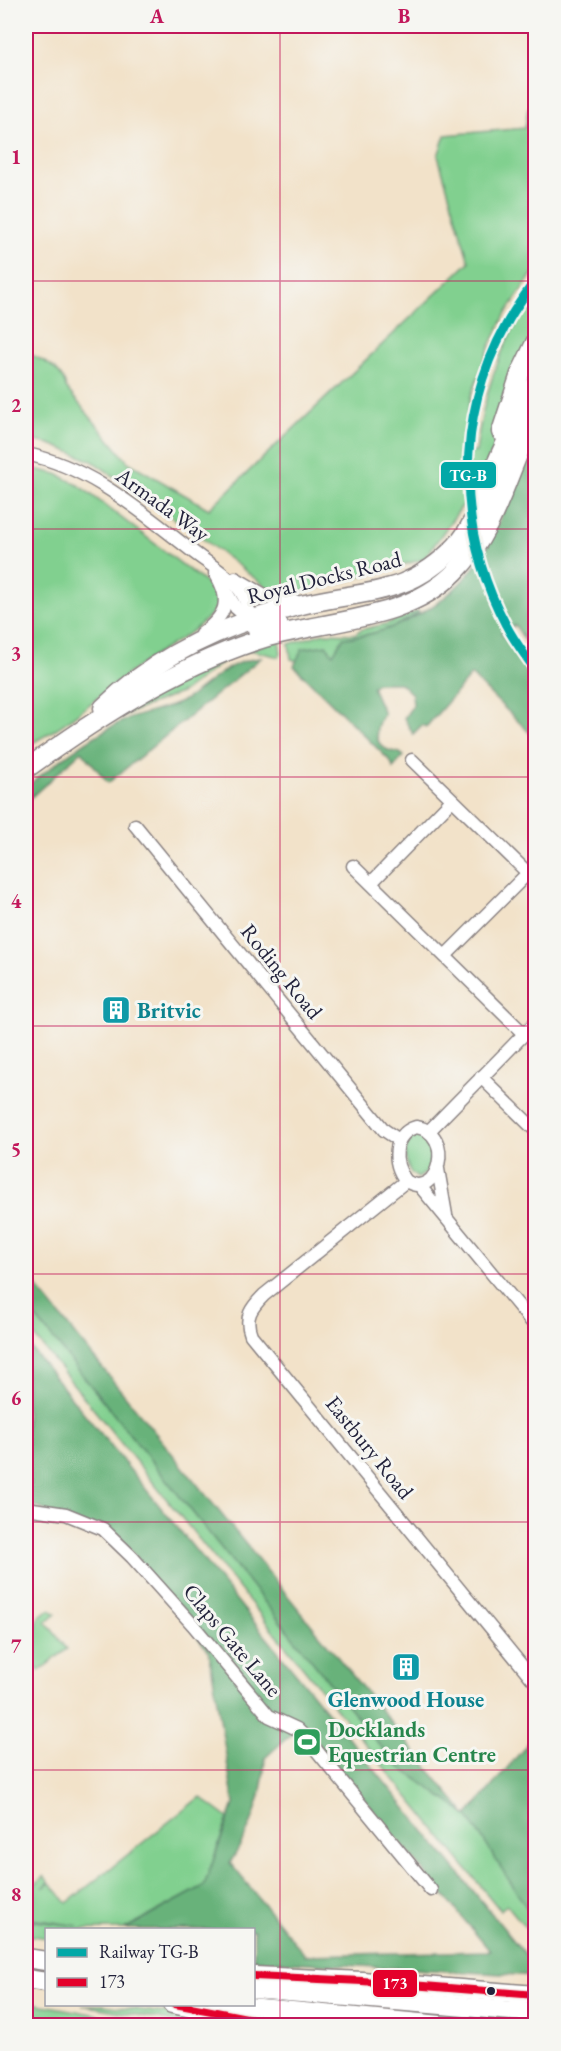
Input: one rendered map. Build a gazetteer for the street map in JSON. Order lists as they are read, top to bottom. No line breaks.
{"streets":{"highway":["Royal Docks Road"],"street":["Armada Way","Roding Road","Eastbury Road","Claps Gate Lane"]},"crossings":[["Armada Way","Royal Docks Road"],["Roding Road","Eastbury Road"]],"places":{"building":["Britvic","Glenwood House"],"sports":["Docklands Equestrian Centre"]},"lines":["rail line TG-B","transit line 173"],"legend":["Railway TG-B","173"],"grid":{"columns":["A","B"],"rows":["1","2","3","4","5","6","7","8"]}}
